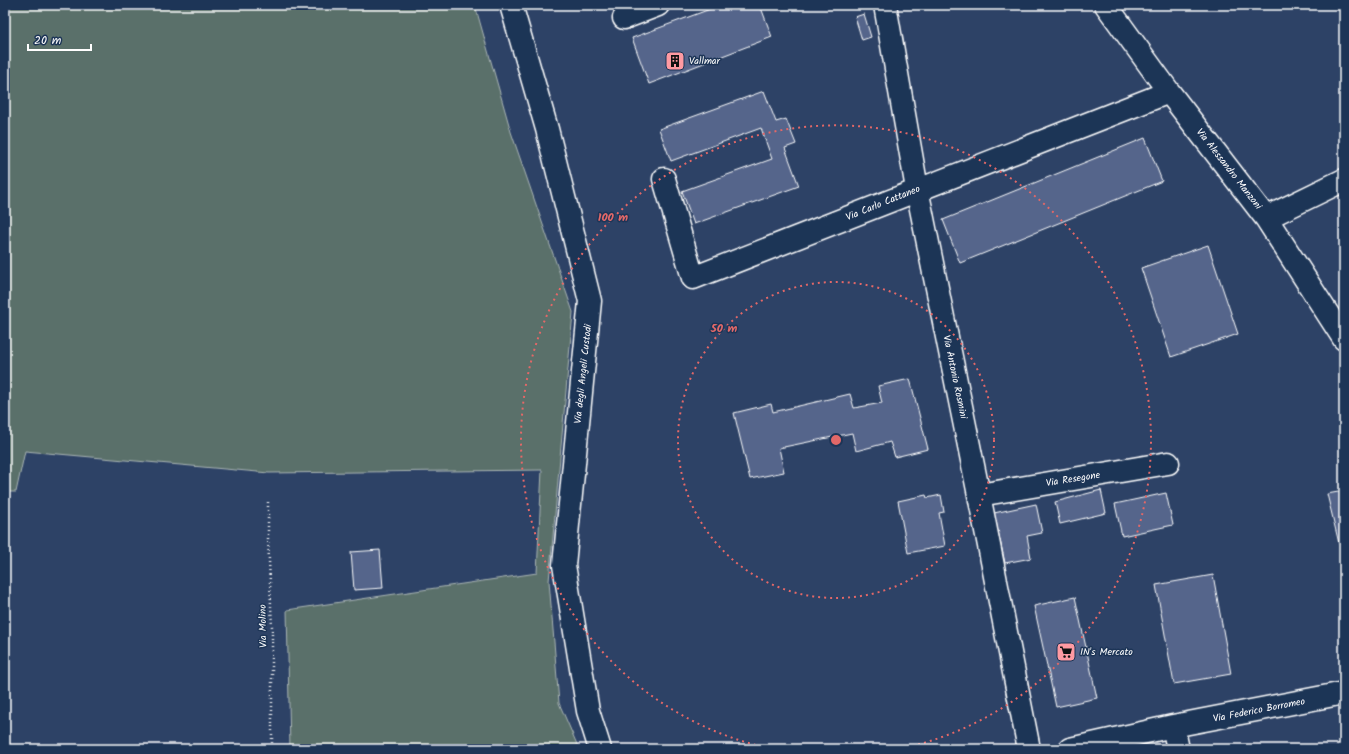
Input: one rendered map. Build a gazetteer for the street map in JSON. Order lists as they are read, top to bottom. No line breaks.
{"streets":{"street":["Via Alessandro Manzoni","Via Carlo Cattaneo","Via degli Angeli Custodi","Via Antonio Rosmini","Via Resegone","Via Federico Borromeo"],"path":["Via Molino"]},"crossings":[["Via Alessandro Manzoni","Via Carlo Cattaneo"],["Via Carlo Cattaneo","Via Antonio Rosmini"],["Via Antonio Rosmini","Via Resegone"]],"places":{"building":["Vallmar"],"supermarket":["IN's Mercato"]},"scale_bar":"20 m","rings":["100 m","50 m"]}
